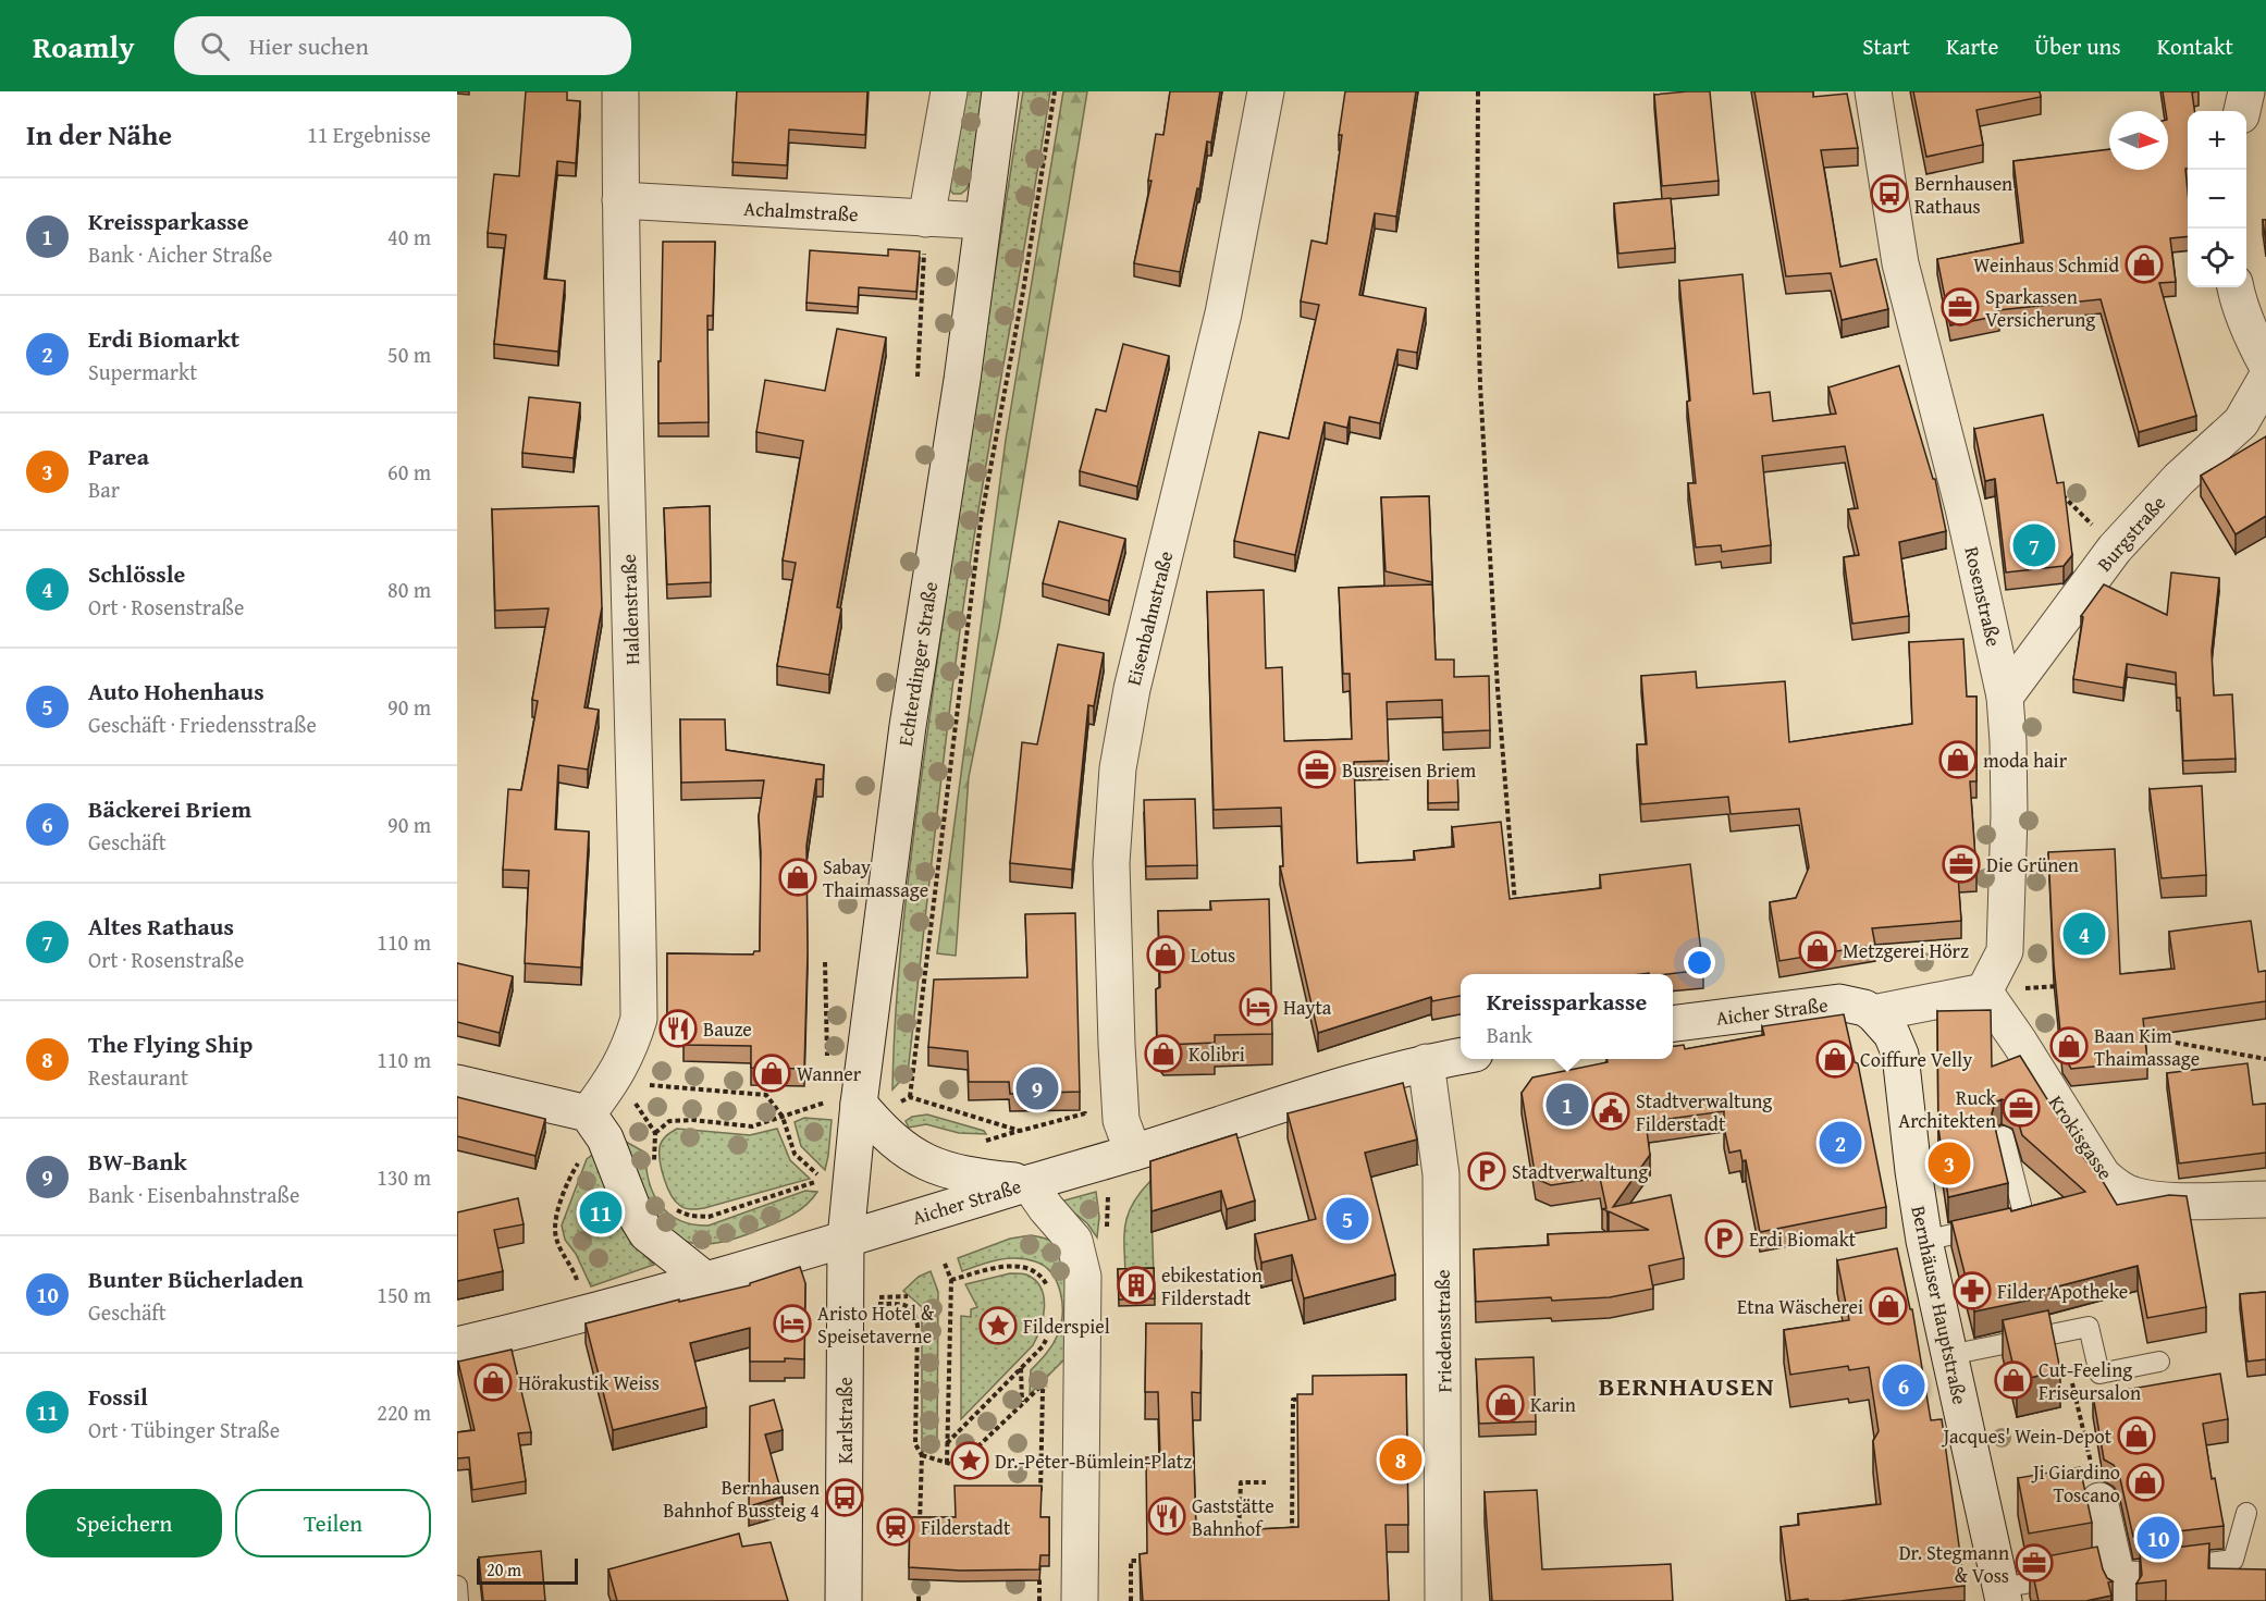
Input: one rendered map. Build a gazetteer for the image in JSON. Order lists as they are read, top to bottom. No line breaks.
{"streets":{"street":["Achalmstraße","Burgstraße","Rosenstraße","Haldenstraße","Eisenbahnstraße","Echterdinger Straße","Aicher Straße","Krokisgasse","Bernhäuser Hauptstraße","Friedensstraße","Karlstraße"]},"crossings":[["Achalmstraße","Haldenstraße"],["Achalmstraße","Echterdinger Straße"],["Burgstraße","Rosenstraße"],["Rosenstraße","Krokisgasse"],["Eisenbahnstraße","Aicher Straße"],["Echterdinger Straße","Aicher Straße"],["Echterdinger Straße","Karlstraße"],["Aicher Straße","Bernhäuser Hauptstraße"],["Aicher Straße","Friedensstraße"],["Aicher Straße","Karlstraße"]],"districts":["BERNHAUSEN"],"places":{"bus stop":["Bernhausen Rathaus","Bernhausen Bahnhof Bussteig 4"],"shop":["Weinhaus Schmid","moda hair","Sabay Thaimassage","Metzgerei Hörz","Lotus","Baan Kim Thaimassage","Kolibri","Coiffure Velly","Wanner","Etna Wäscherei","Cut-Feeling Friseursalon","Hörakustik Weiss","Karin","Jacques' Wein-Depot","Ji Giardino Toscano"],"office":["Sparkassen Versicherung","Busreisen Briem","Die Grünen","Ruck Architekten","Dr. Stegmann & Voss"],"hotel":["Hayta","Aristo Hotel & Speisetaverne"],"restaurant":["Bauze","Gaststätte Bahnhof"],"public building":["Stadtverwaltung Filderstadt"],"parking":["Stadtverwaltung","Erdi Biomakt"],"building":["ebikestation Filderstadt"],"pharmacy":["Filder Apotheke"],"place":["Filderspiel","Dr.-Peter-Bümlein-Platz"],"station":["Filderstadt"]},"scale_bar":"20 m","north":"right","page":{"header":"Roamly","search":"Hier suchen","nav":["Start","Karte","Über uns","Kontakt"],"heading":["In der Nähe","11 Ergebnisse"],"map_buttons":["+","−"],"list":[{"mark":"1","name":"Kreissparkasse","note":"Bank · Aicher Straße","value":"40 m"},{"mark":"2","name":"Erdi Biomarkt","note":"Supermarkt","value":"50 m"},{"mark":"3","name":"Parea","note":"Bar","value":"60 m"},{"mark":"4","name":"Schlössle","note":"Ort · Rosenstraße","value":"80 m"},{"mark":"5","name":"Auto Hohenhaus","note":"Geschäft · Friedensstraße","value":"90 m"},{"mark":"6","name":"Bäckerei Briem","note":"Geschäft","value":"90 m"},{"mark":"7","name":"Altes Rathaus","note":"Ort · Rosenstraße","value":"110 m"},{"mark":"8","name":"The Flying Ship","note":"Restaurant","value":"110 m"},{"mark":"9","name":"BW-Bank","note":"Bank · Eisenbahnstraße","value":"130 m"},{"mark":"10","name":"Bunter Bücherladen","note":"Geschäft","value":"150 m"},{"mark":"11","name":"Fossil","note":"Ort · Tübinger Straße","value":"220 m"}],"pins":["7","4","9","1","2","3","11","5","6","8","10"],"popup":["Kreissparkasse","Bank"],"buttons":["Speichern","Teilen"],"scale":"20 m"}}
